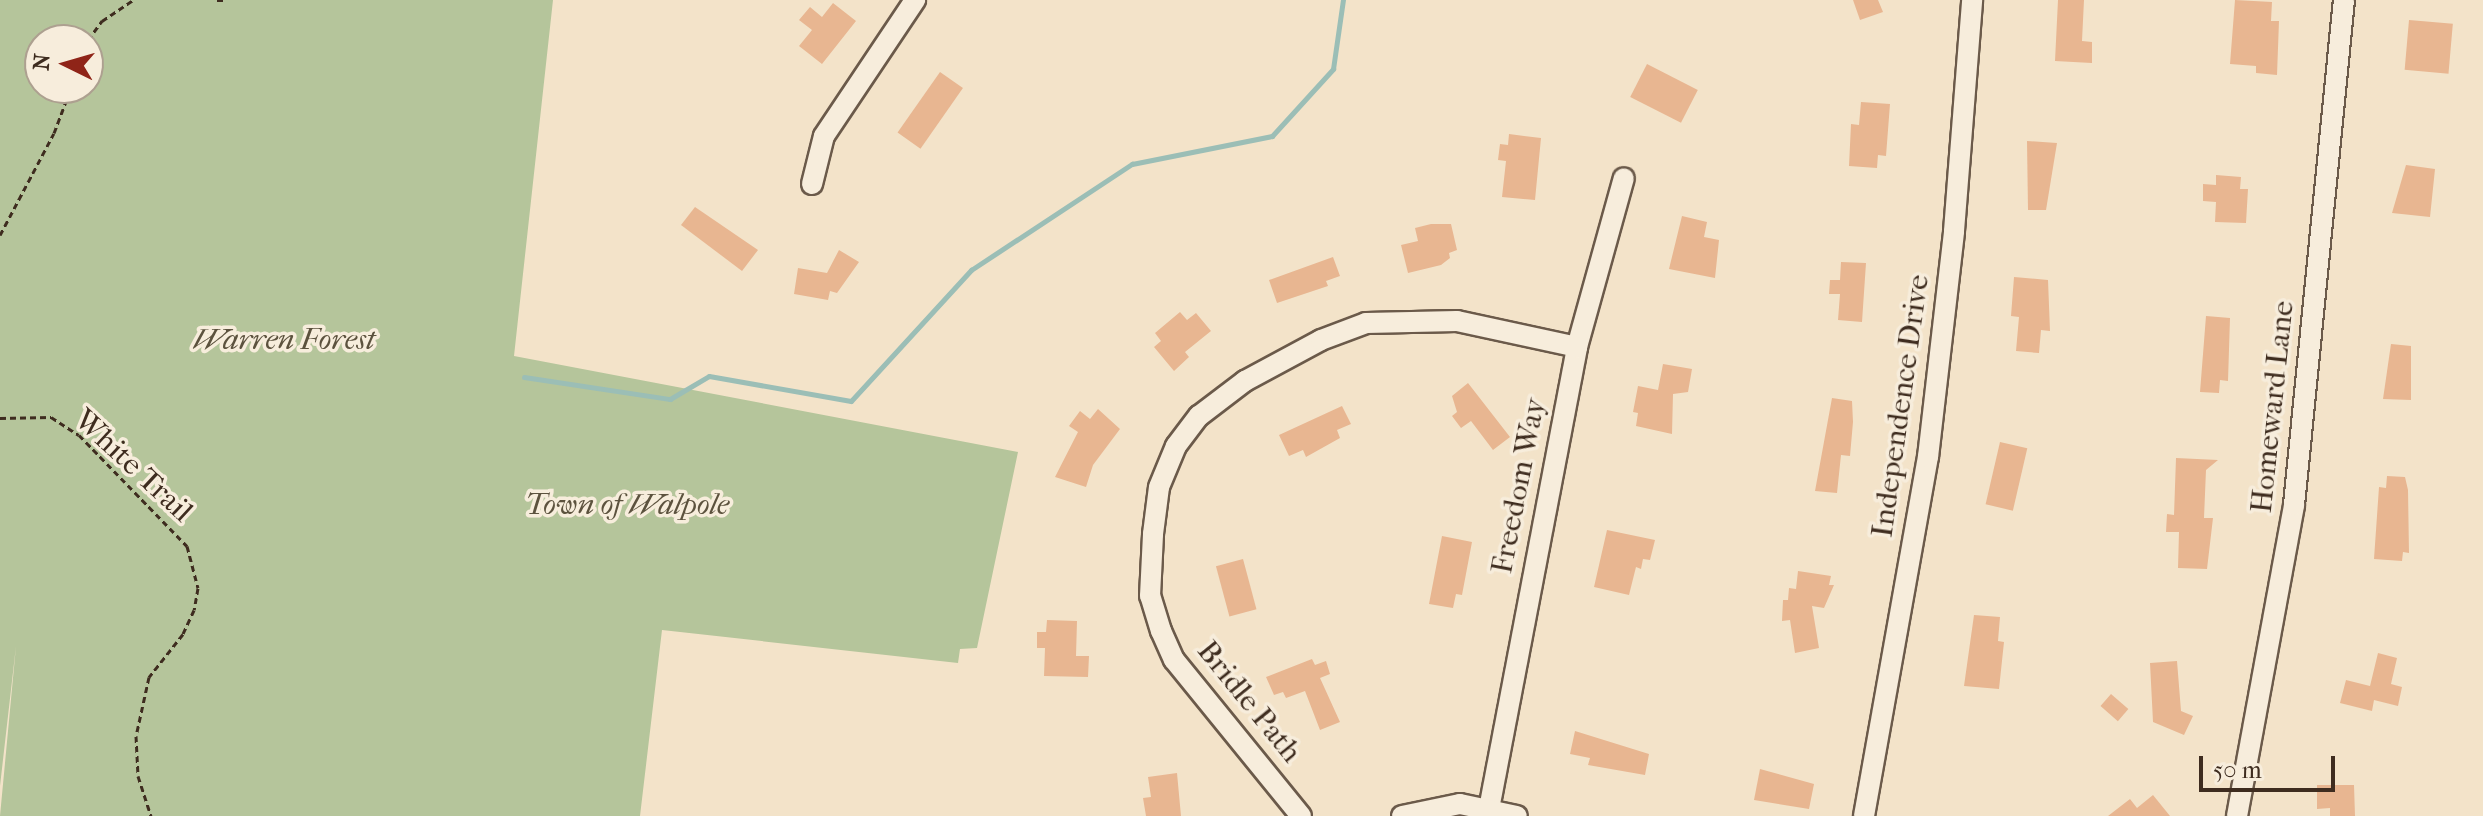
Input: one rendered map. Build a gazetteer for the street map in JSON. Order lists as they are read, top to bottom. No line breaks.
{"streets":{"street":["Independence Drive","Homeward Lane","Freedom Way","Bridle Path"],"path":["White Trail"]},"crossings":[["Freedom Way","Bridle Path"]],"parks":["Warren Forest","Town of Walpole"],"scale_bar":"50 m","north":"left"}
